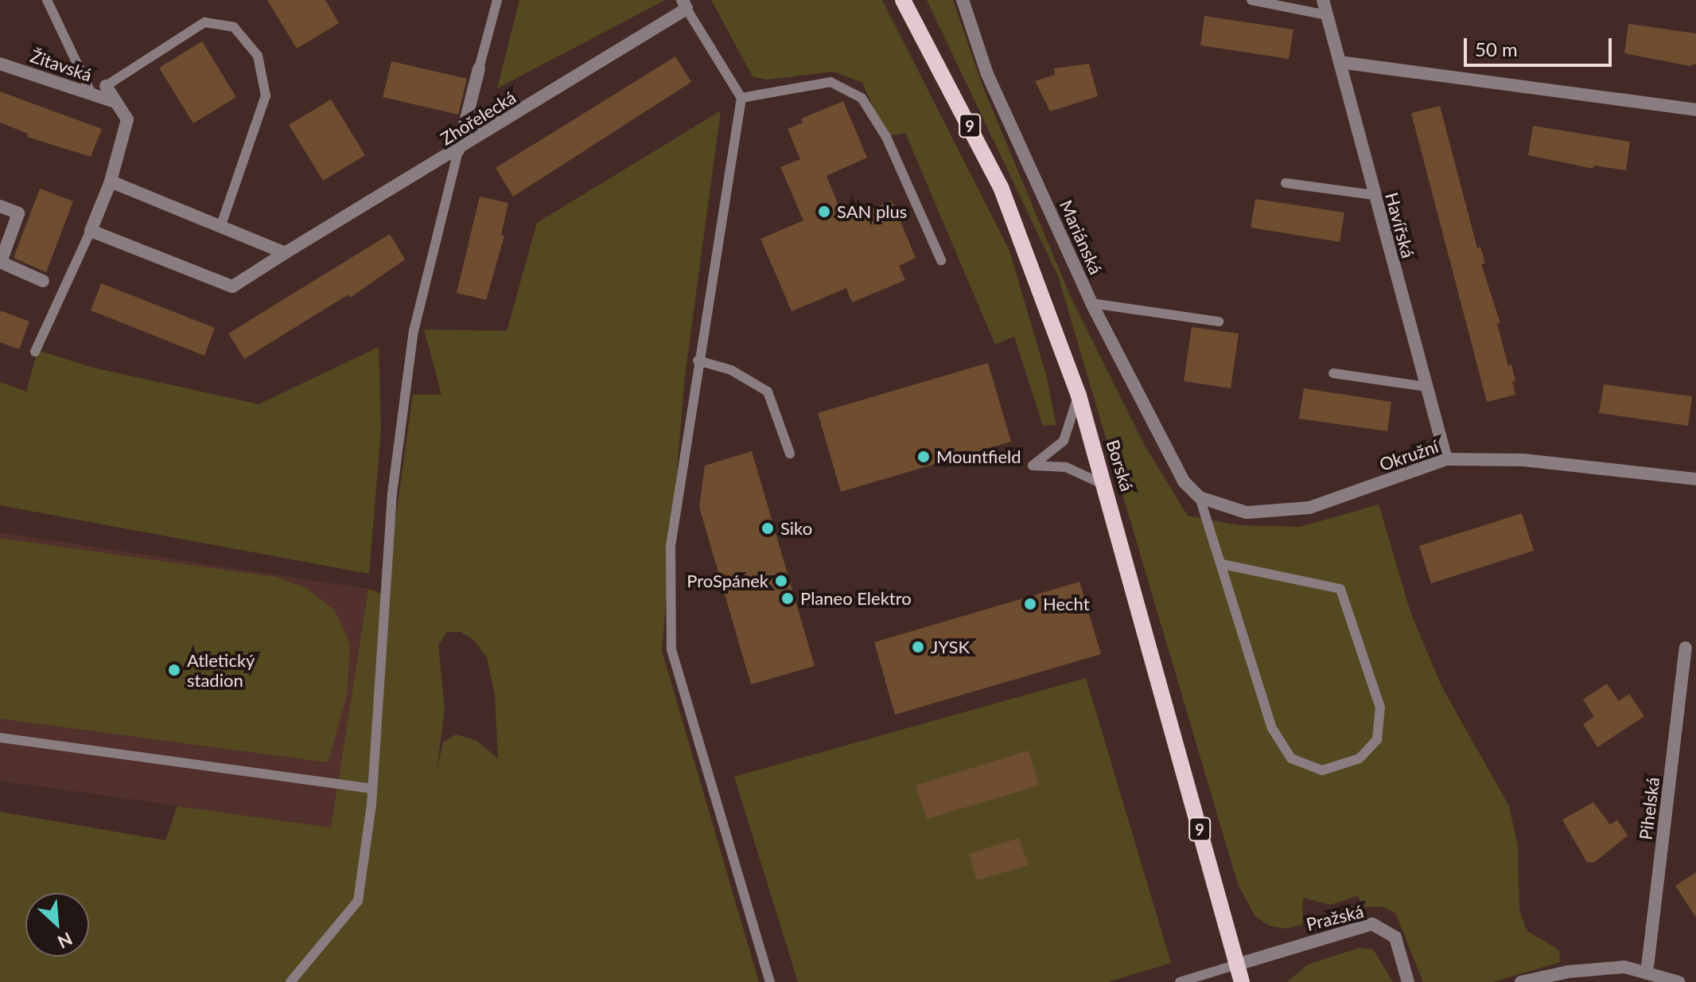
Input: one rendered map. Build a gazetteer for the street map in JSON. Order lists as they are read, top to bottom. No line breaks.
{"streets":{"main road":["9","Borská"],"street":["Žitavská","Zhořelecká","Havířská","Mariánská","Okružní","Pihelská","Pražská"]},"crossings":[["Havířská","Okružní"],["Mariánská","Okružní"],["Borská","Pražská"]],"places":["SAN plus","Mountfield","Siko","ProSpánek","Planeo Elektro","Hecht","JYSK","Atletický stadion"],"scale_bar":"50 m","north":"bottom right"}
